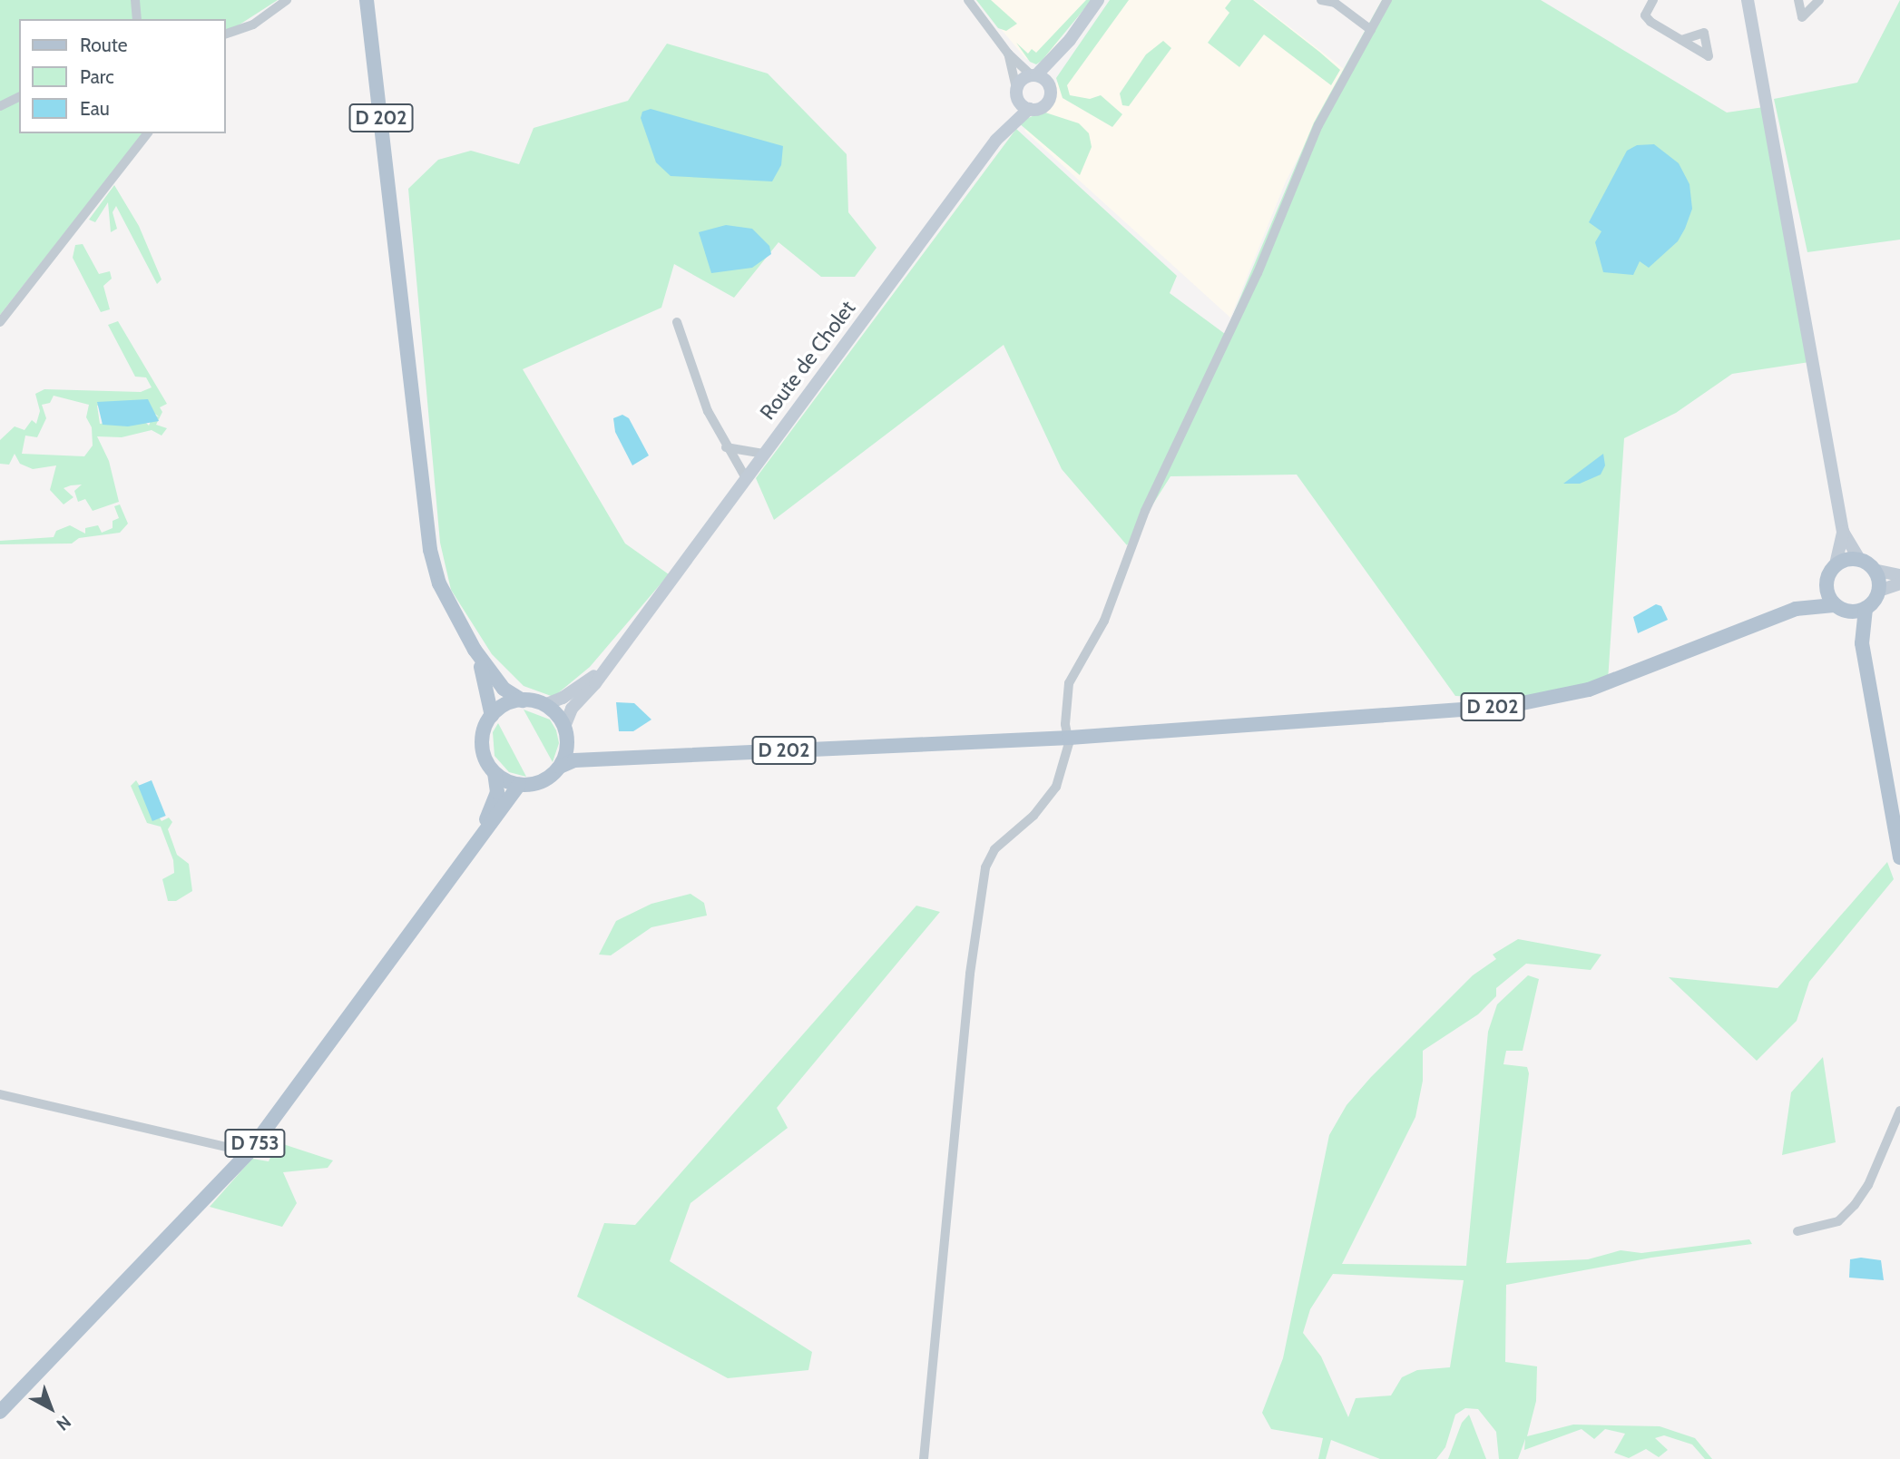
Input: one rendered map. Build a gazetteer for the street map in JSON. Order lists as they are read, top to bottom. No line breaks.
{"streets":{"main road":["D 202","Route de Cholet","D 753"]},"crossings":[["D 202","D 753"]],"legend":["Route","Parc","Eau"],"north":"bottom right"}
